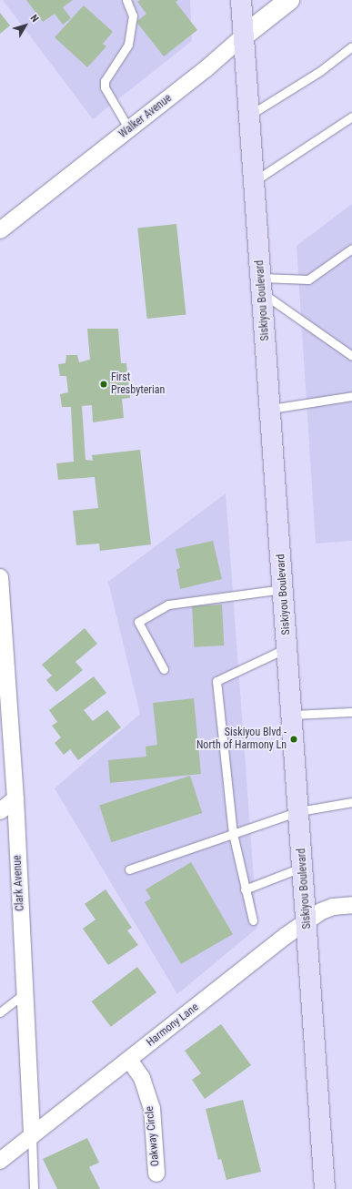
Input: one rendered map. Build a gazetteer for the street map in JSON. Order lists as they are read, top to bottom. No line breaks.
{"streets":{"main road":["Siskiyou Boulevard"],"street":["Walker Avenue","Clark Avenue","Harmony Lane","Oakway Circle"]},"crossings":[["Walker Avenue","Siskiyou Boulevard"],["Siskiyou Boulevard","Harmony Lane"],["Clark Avenue","Harmony Lane"],["Harmony Lane","Oakway Circle"]],"places":["First Presbyterian","Siskiyou Blvd - North of Harmony Ln"],"north":"top right"}
